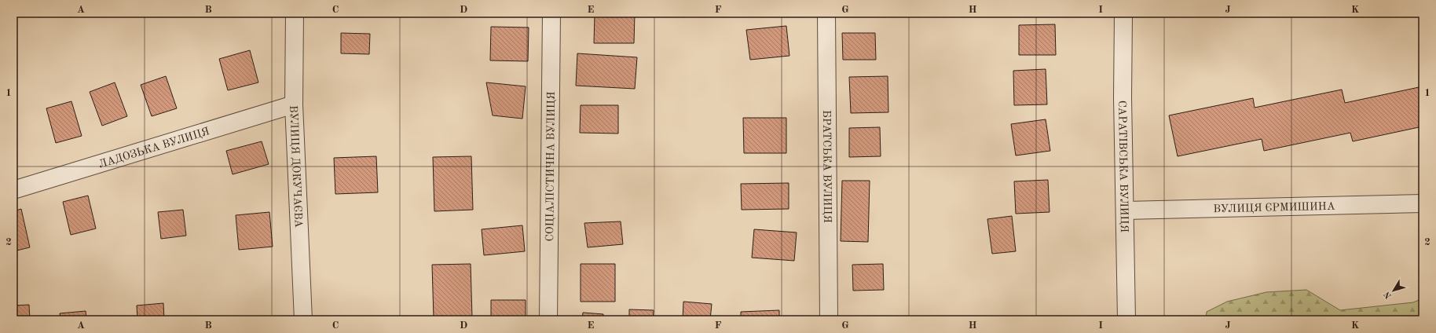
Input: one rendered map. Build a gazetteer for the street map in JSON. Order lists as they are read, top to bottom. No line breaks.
{"streets":{"street":["ЛАДОЗЬКА ВУЛИЦЯ","ВУЛИЦЯ ДОКУЧАЄВА","СОЦІАЛІСТИЧНА ВУЛИЦЯ","БРАТСЬКА ВУЛИЦЯ","САРАТІВСЬКА ВУЛИЦЯ","ВУЛИЦЯ ЄРМИШИНА"]},"crossings":[["ЛАДОЗЬКА ВУЛИЦЯ","ВУЛИЦЯ ДОКУЧАЄВА"],["САРАТІВСЬКА ВУЛИЦЯ","ВУЛИЦЯ ЄРМИШИНА"]],"north":"bottom left","grid":{"columns":["A","B","C","D","E","F","G","H","I","J","K"],"rows":["1","2"]}}
